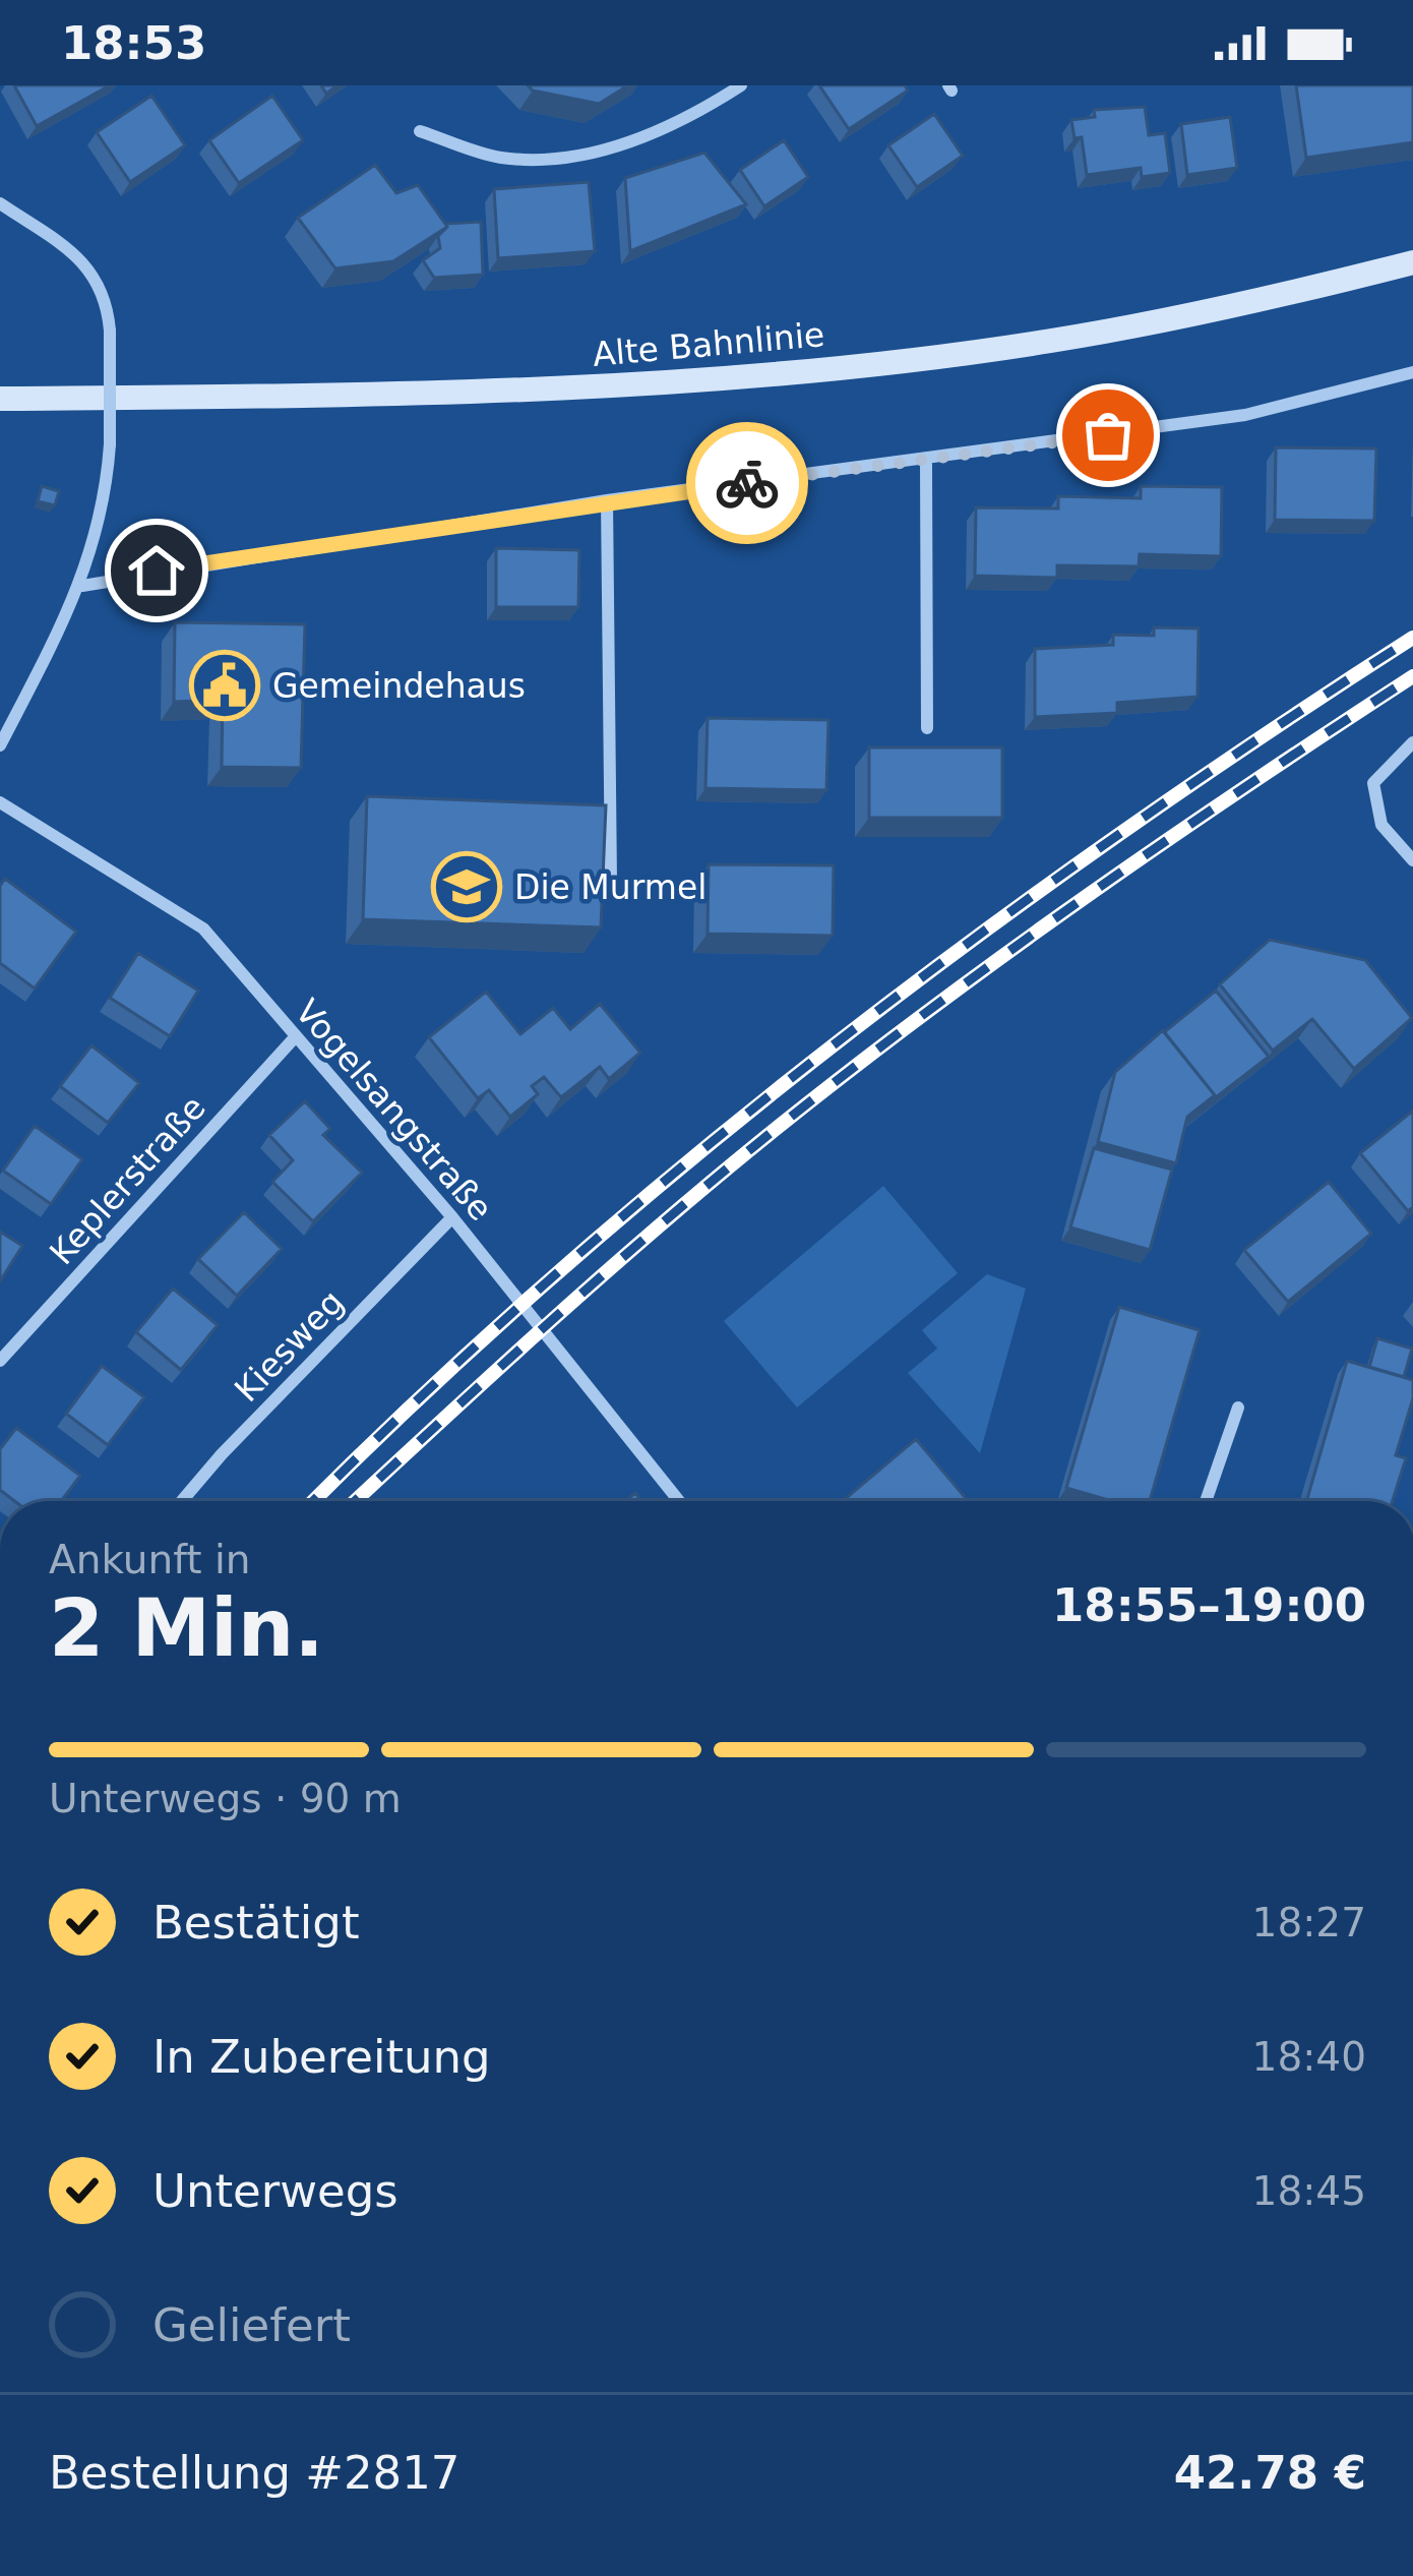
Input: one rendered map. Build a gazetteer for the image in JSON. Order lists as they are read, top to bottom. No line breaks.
{"streets":{"street":["Alte Bahnlinie","Vogelsangstraße","Keplerstraße","Kiesweg"]},"crossings":[["Vogelsangstraße","Keplerstraße"],["Vogelsangstraße","Kiesweg"]],"places":{"public building":["Gemeindehaus"],"school or university":["Die Murmel"]},"page":{"status":"18:53","heading":["2 Min.","Ankunft in","18:55–19:00"],"panel":["Bestellung #2817","42.78 €"],"bar":"Unterwegs · 90 m","list":[["Bestätigt","18:27"],["In Zubereitung","18:40"],["Unterwegs","18:45"],"Geliefert"]}}
